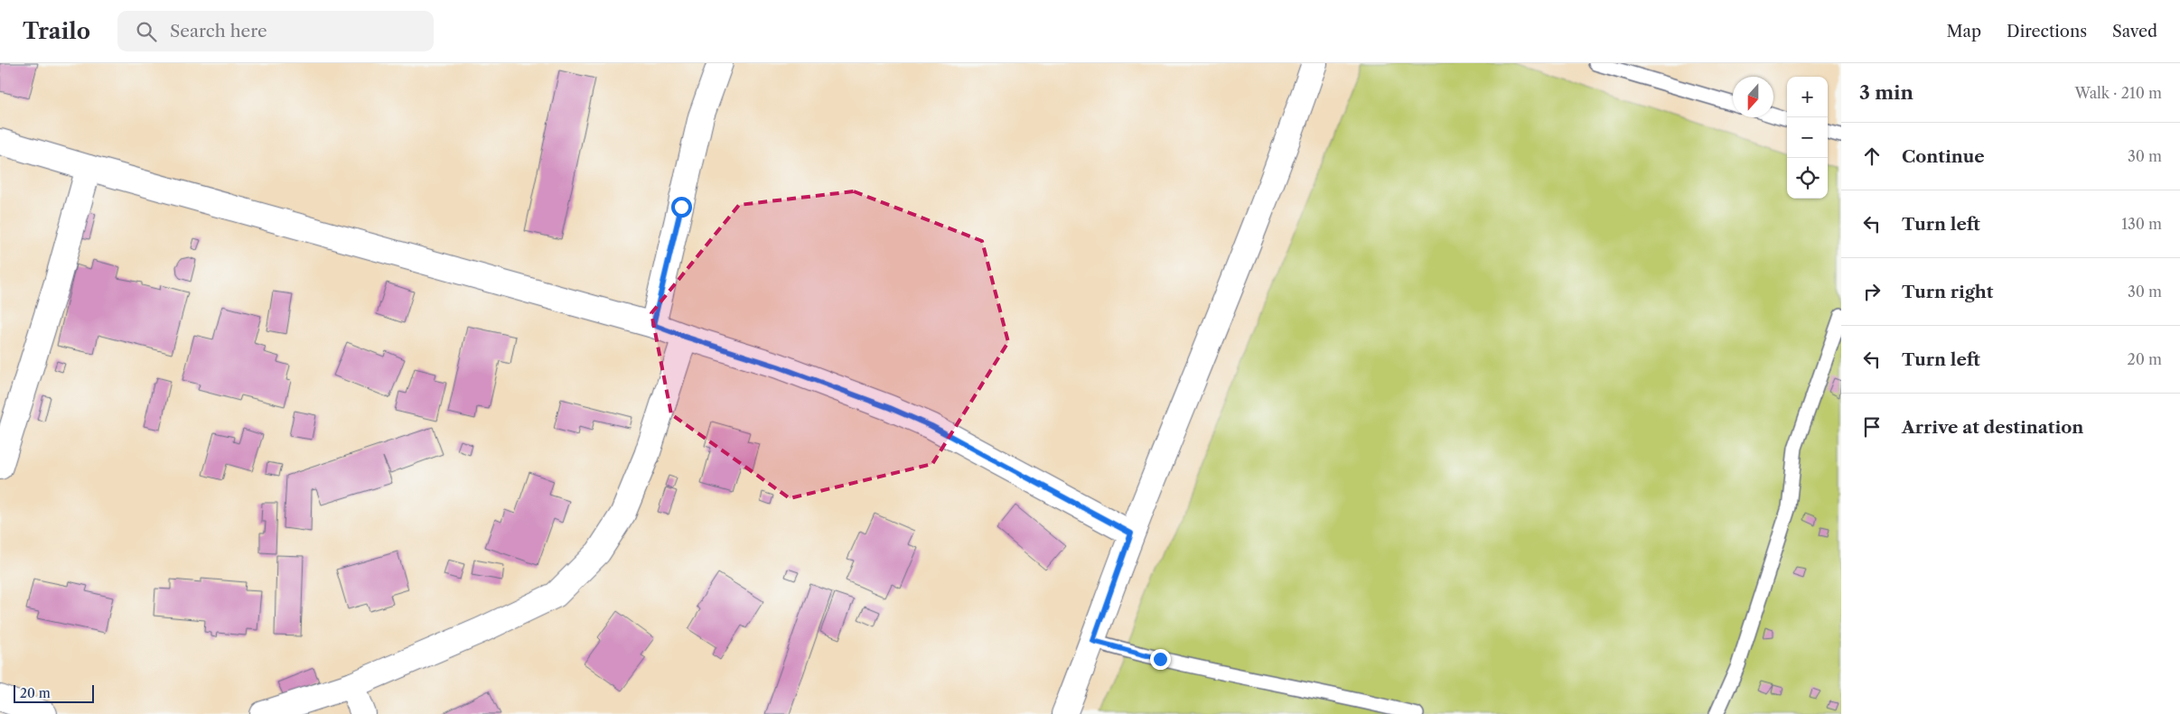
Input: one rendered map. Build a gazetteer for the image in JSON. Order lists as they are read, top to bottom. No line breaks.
{"scale_bar":"20 m","north":"bottom","page":{"header":"Trailo","search":"Search here","nav":["Map","Directions","Saved"],"heading":["3 min","Walk · 210 m"],"map_buttons":["+","−"],"list":[["Continue","30 m"],["Turn left","130 m"],["Turn right","30 m"],["Turn left","20 m"],"Arrive at destination"],"scale":"20 m"}}
